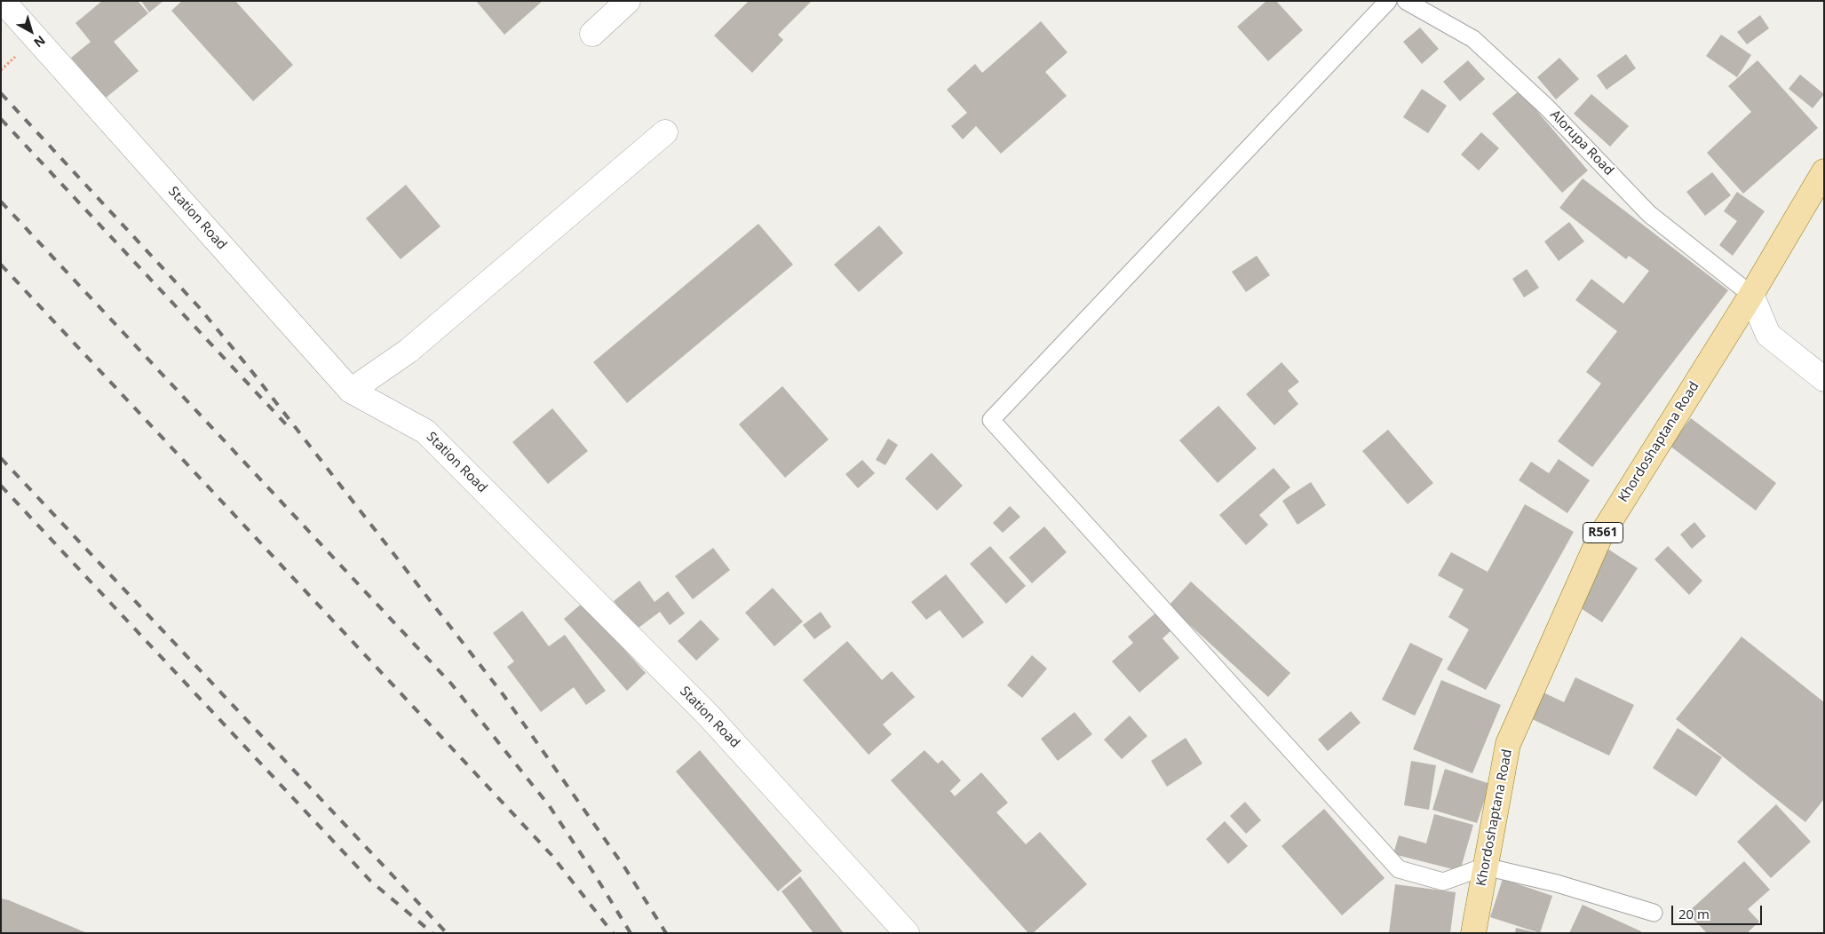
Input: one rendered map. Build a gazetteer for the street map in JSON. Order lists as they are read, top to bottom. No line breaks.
{"streets":{"main road":["Khordoshaptana Road","R561"],"street":["Station Road"],"lane":["Alorupa Road"]},"crossings":[["Alorupa Road","Khordoshaptana Road"]],"scale_bar":"20 m","north":"bottom right"}
